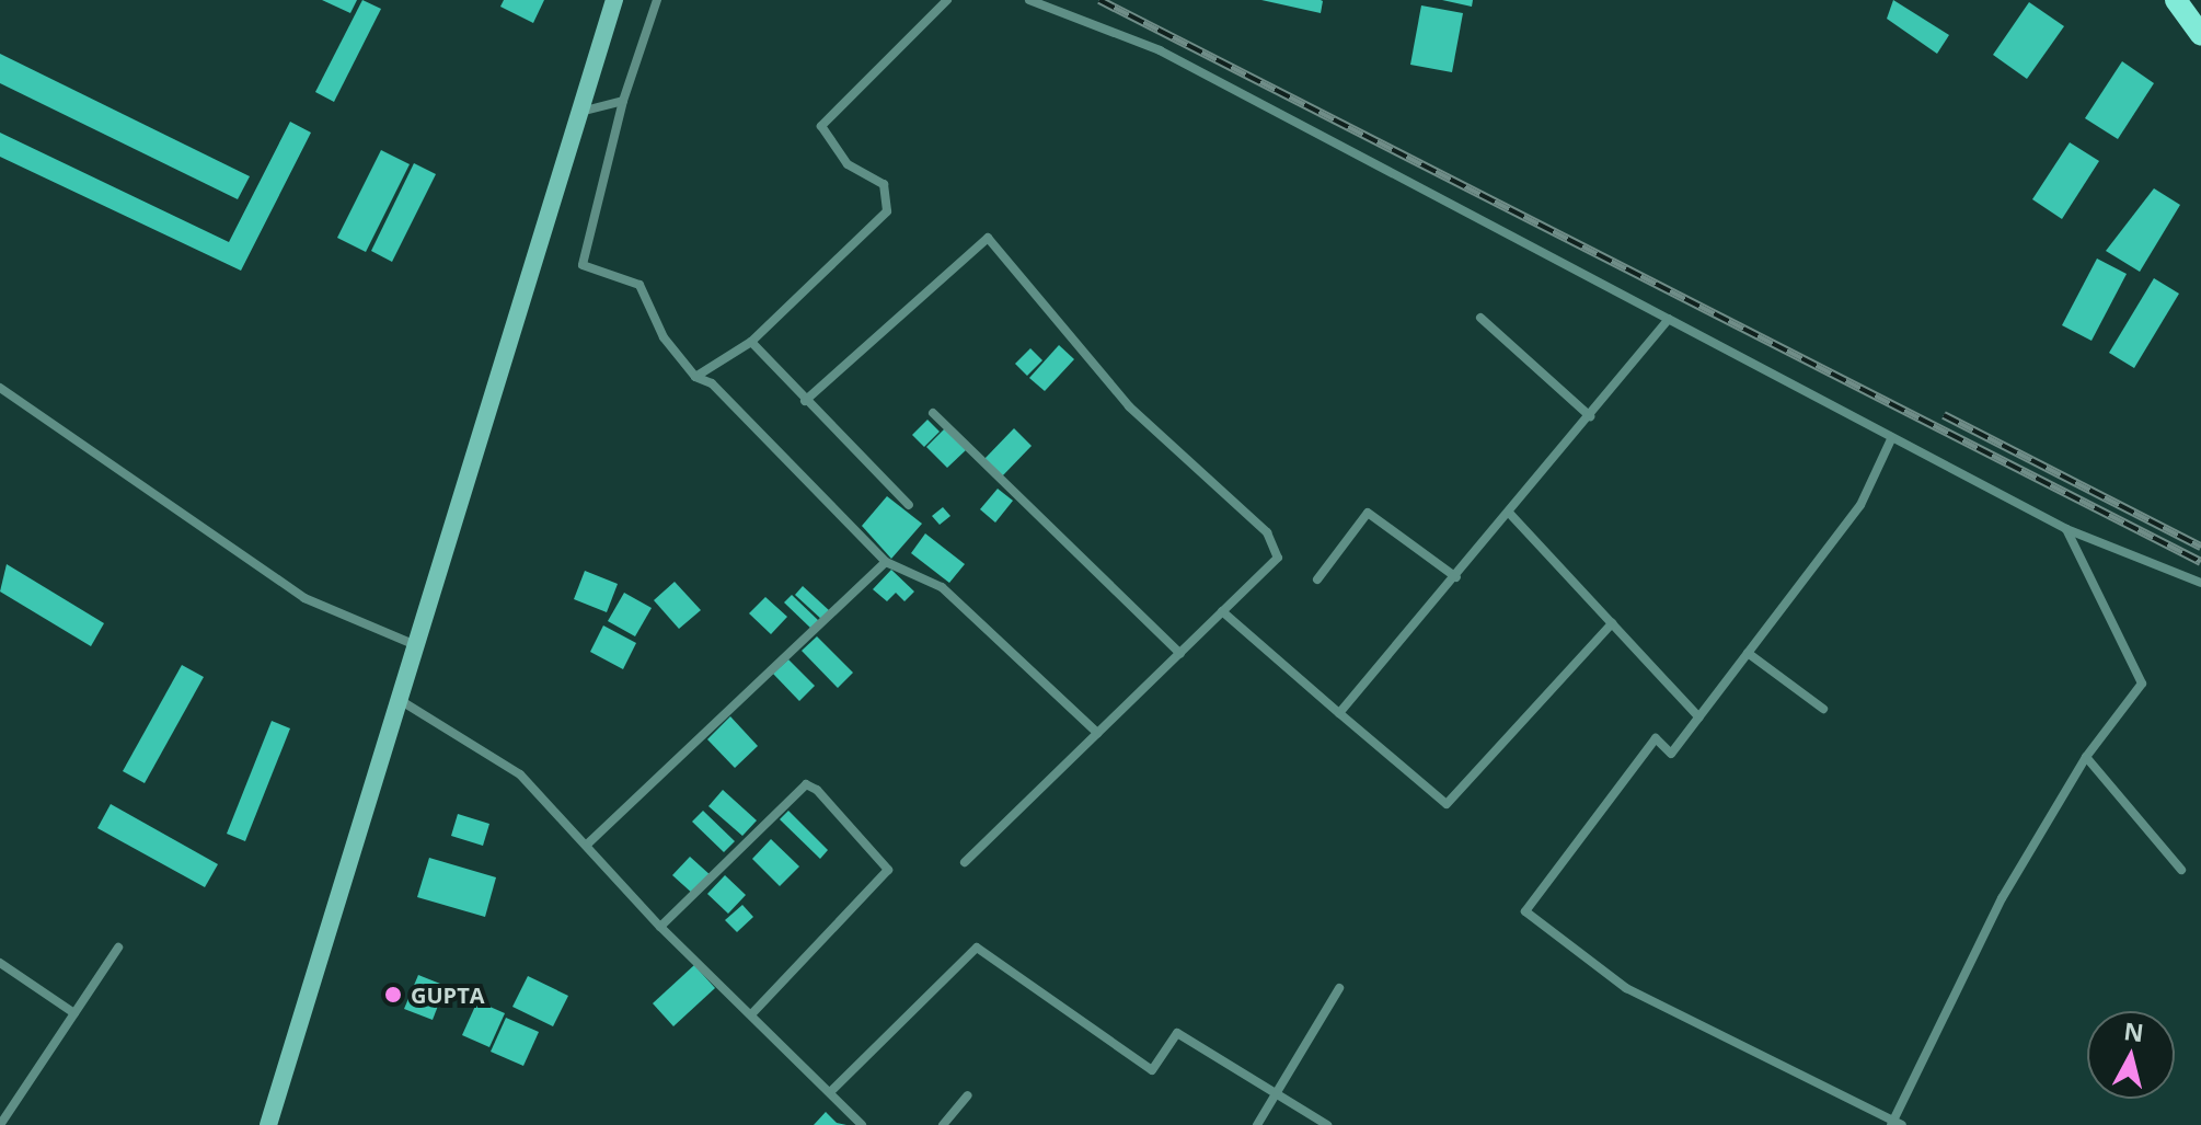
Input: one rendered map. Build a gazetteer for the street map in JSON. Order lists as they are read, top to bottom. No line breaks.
{"places":["GUPTA"],"north":"top"}
